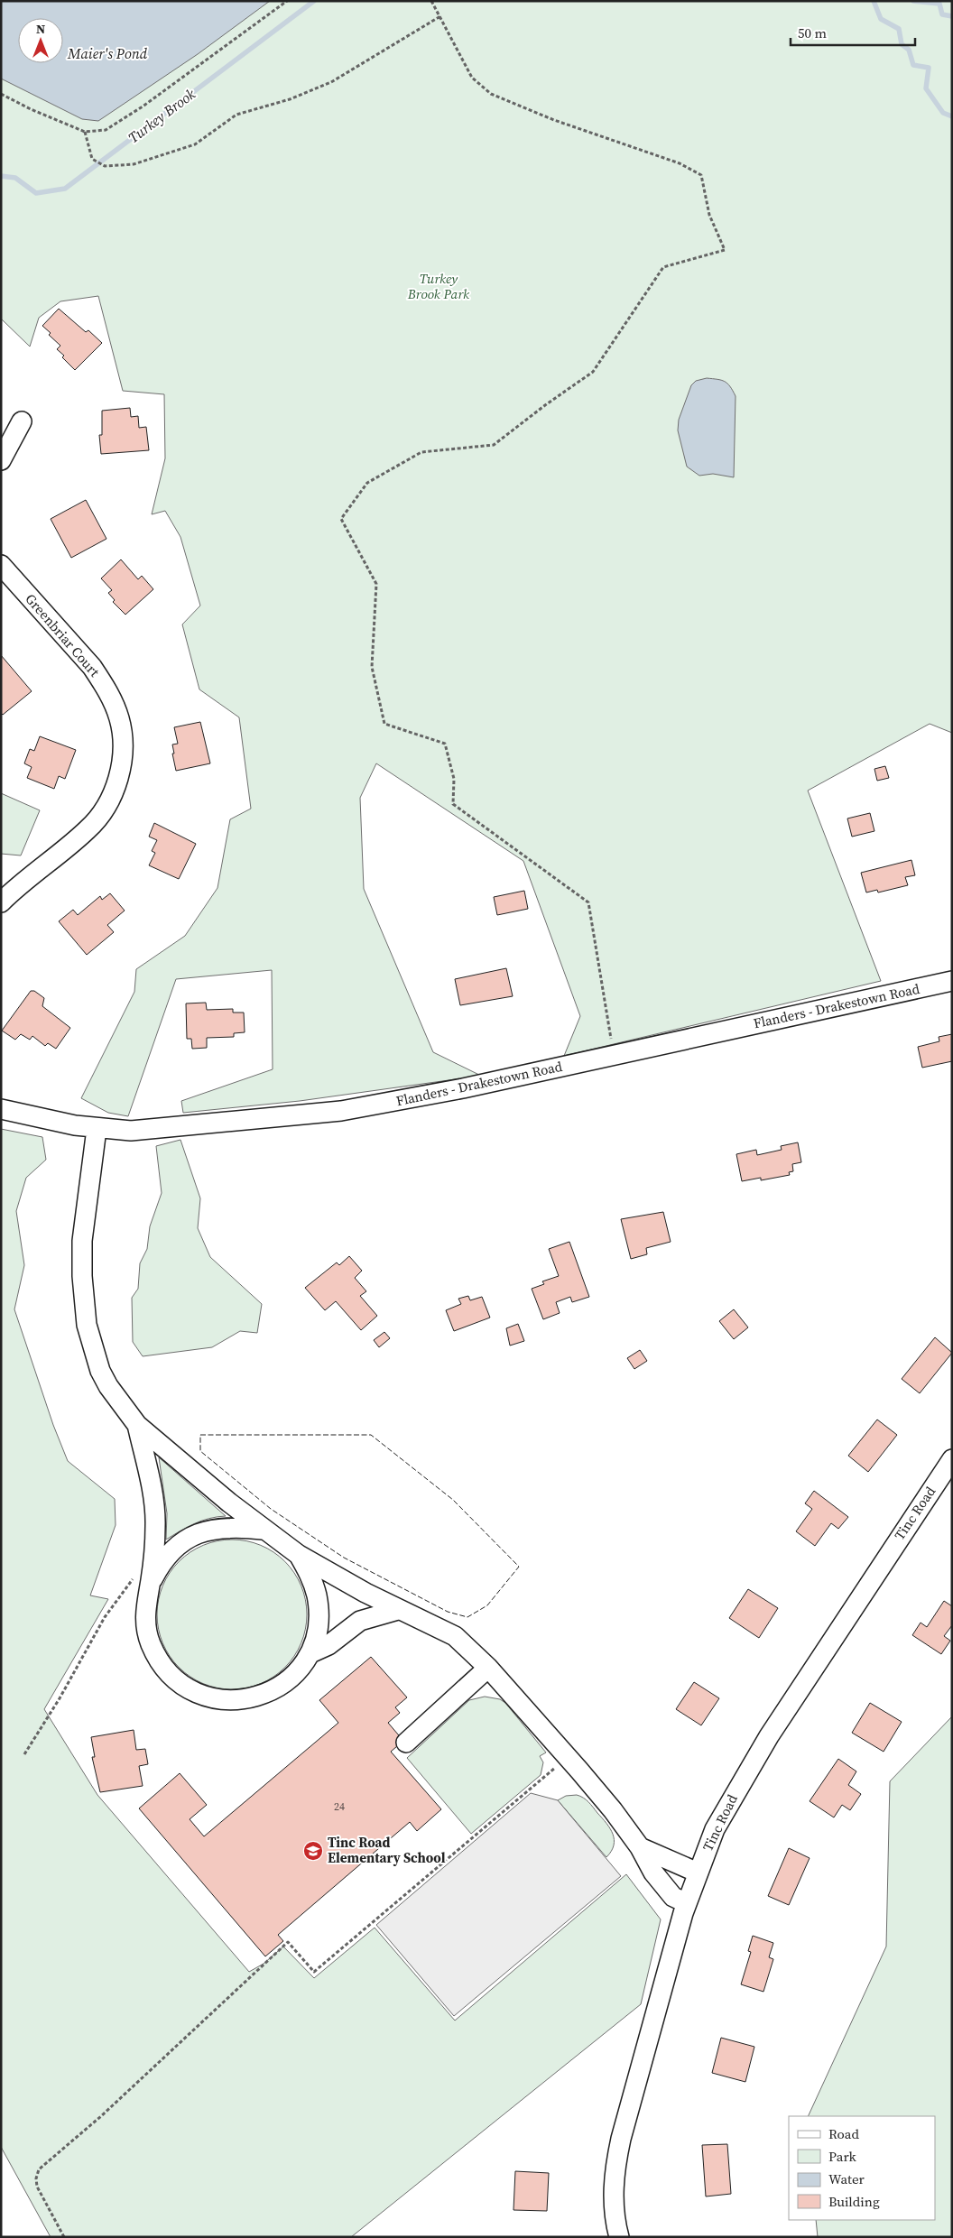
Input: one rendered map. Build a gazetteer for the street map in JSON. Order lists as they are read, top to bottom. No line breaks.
{"streets":{"street":["Greenbriar Court","Flanders - Drakestown Road","Tinc Road"]},"water":["Maier's Pond","Turkey Brook"],"parks":["Turkey Brook Park"],"places":{"school or university":["Tinc Road Elementary School"]},"house_numbers":["24"],"legend":["Road","Park","Water","Building"],"scale_bar":"50 m","north":"top"}
